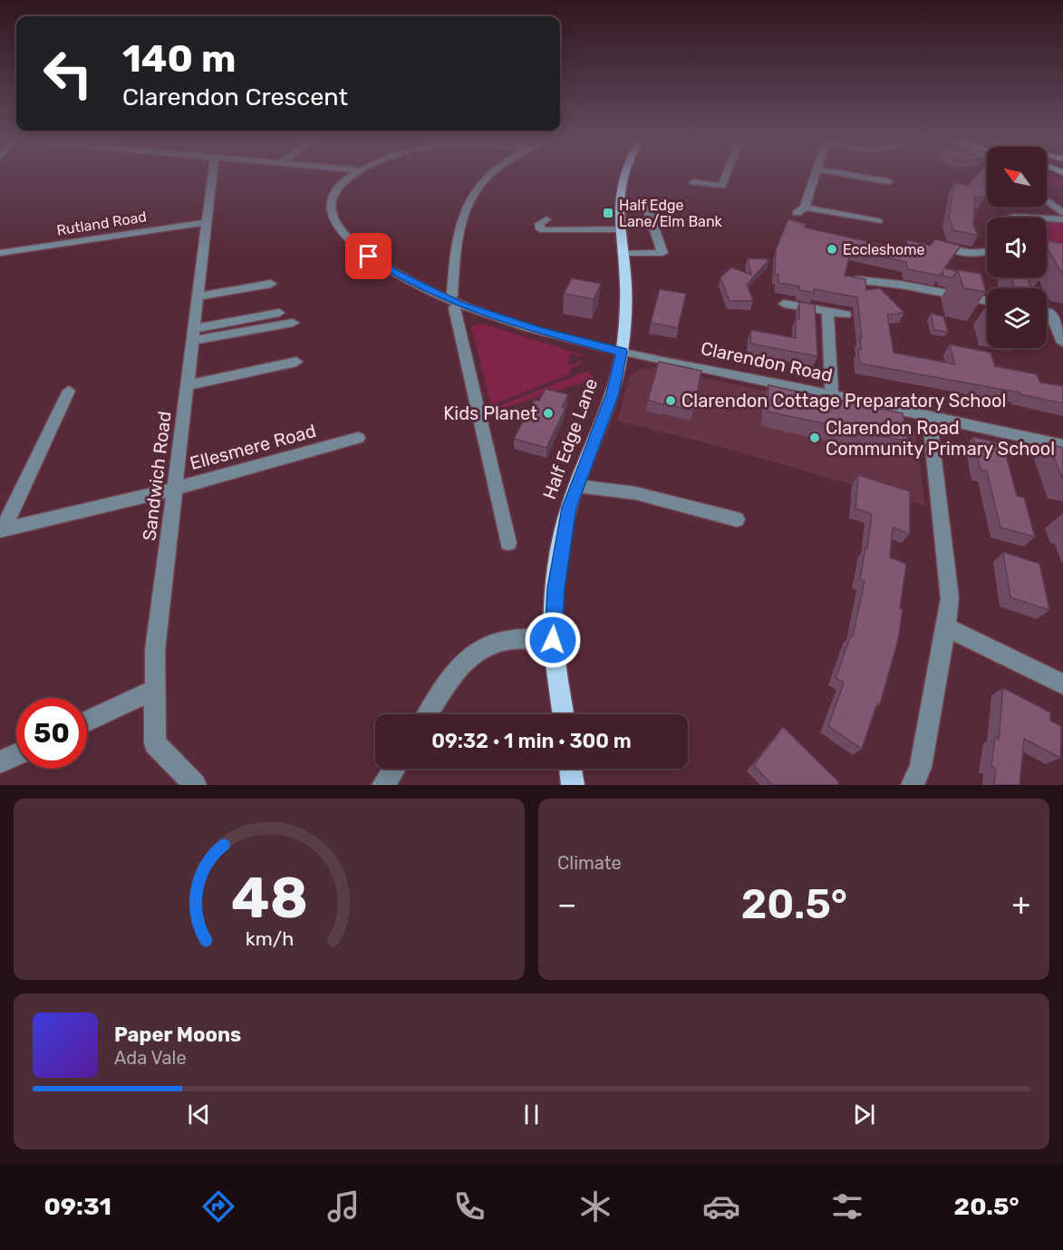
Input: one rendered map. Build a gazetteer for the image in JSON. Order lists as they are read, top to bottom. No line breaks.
{"streets":{"main road":["Half Edge Lane"],"street":["Rutland Road","Clarendon Road","Ellesmere Road","Sandwich Road"]},"crossings":[["Rutland Road","Sandwich Road"],["Clarendon Road","Half Edge Lane"],["Ellesmere Road","Sandwich Road"]],"places":{"transit":["Half Edge Lane/Elm Bank"],"other":["Eccleshome","Clarendon Cottage Preparatory School","Kids Planet","Clarendon Road Community Primary School"]},"north":"top left","page":{"turn":["140 m","Clarendon Crescent"],"limit":"50","trip":"09:32 · 1 min · 300 m","tile":"Climate","heat":["−","20.5°","+"],"song":["Paper Moons","Ada Vale"],"tabs":["09:31","20.5°"],"gauge":["48","km/h"]}}
